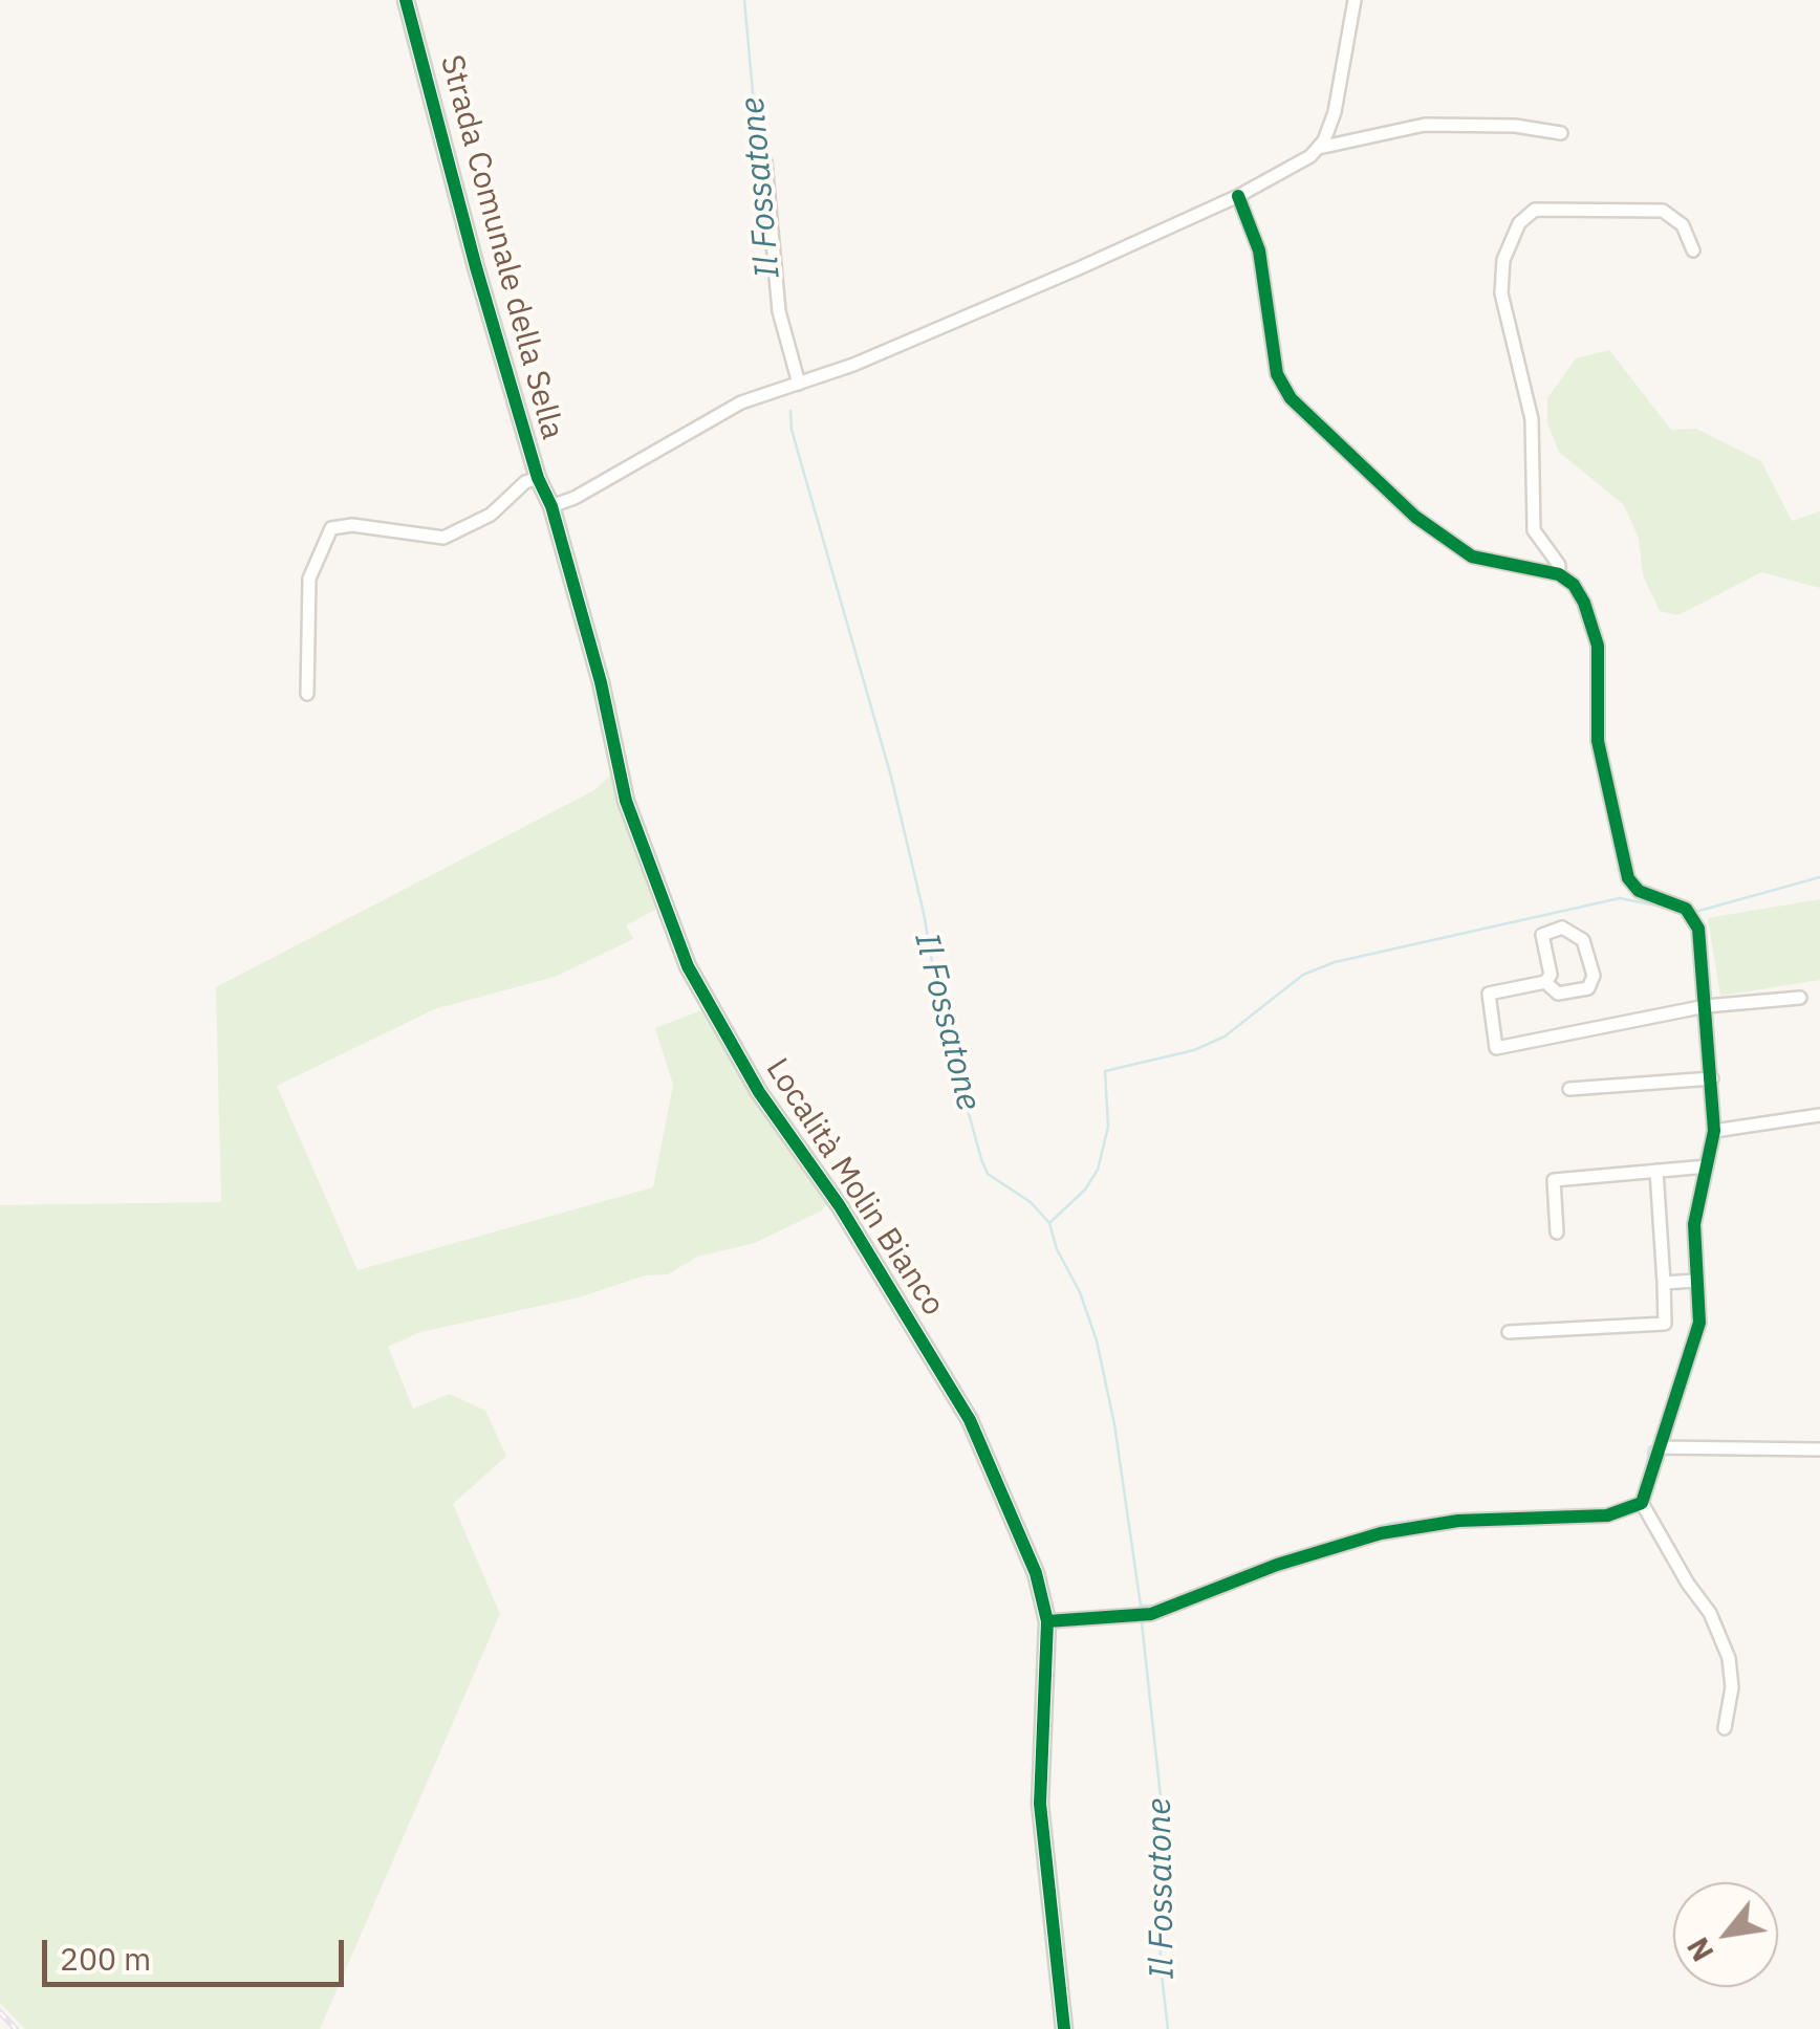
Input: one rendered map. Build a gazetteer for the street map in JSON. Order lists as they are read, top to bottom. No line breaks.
{"streets":{"street":["Strada Comunale della Sella","Località Molin Bianco"]},"crossings":[["Strada Comunale della Sella","Località Molin Bianco"]],"water":["Il Fossatone"],"scale_bar":"200 m","north":"bottom left"}
